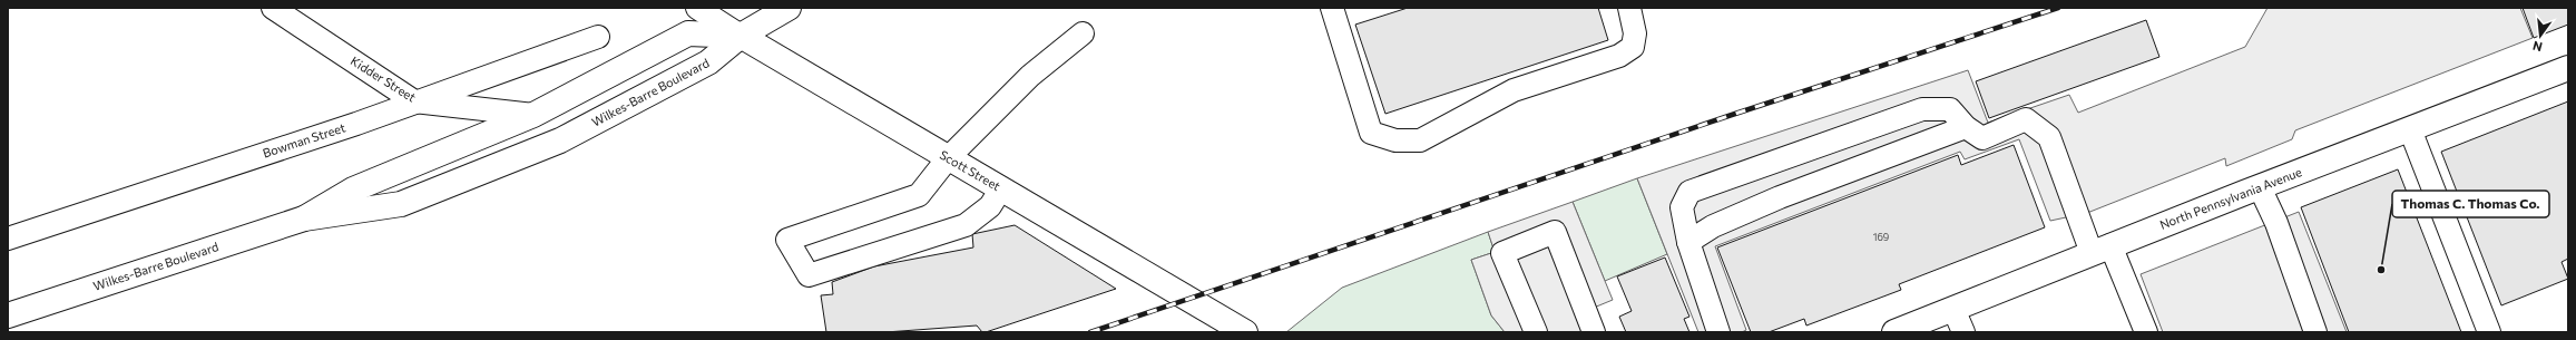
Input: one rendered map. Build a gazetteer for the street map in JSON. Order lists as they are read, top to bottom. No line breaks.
{"streets":{"main road":["Wilkes-Barre Boulevard","Scott Street","North Pennsylvania Avenue"],"street":["Kidder Street","Bowman Street"]},"crossings":[["Kidder Street","Wilkes-Barre Boulevard"],["Kidder Street","Bowman Street"],["Wilkes-Barre Boulevard","Scott Street"]],"places":["Thomas C. Thomas Co."],"house_numbers":["169"],"north":"bottom"}
